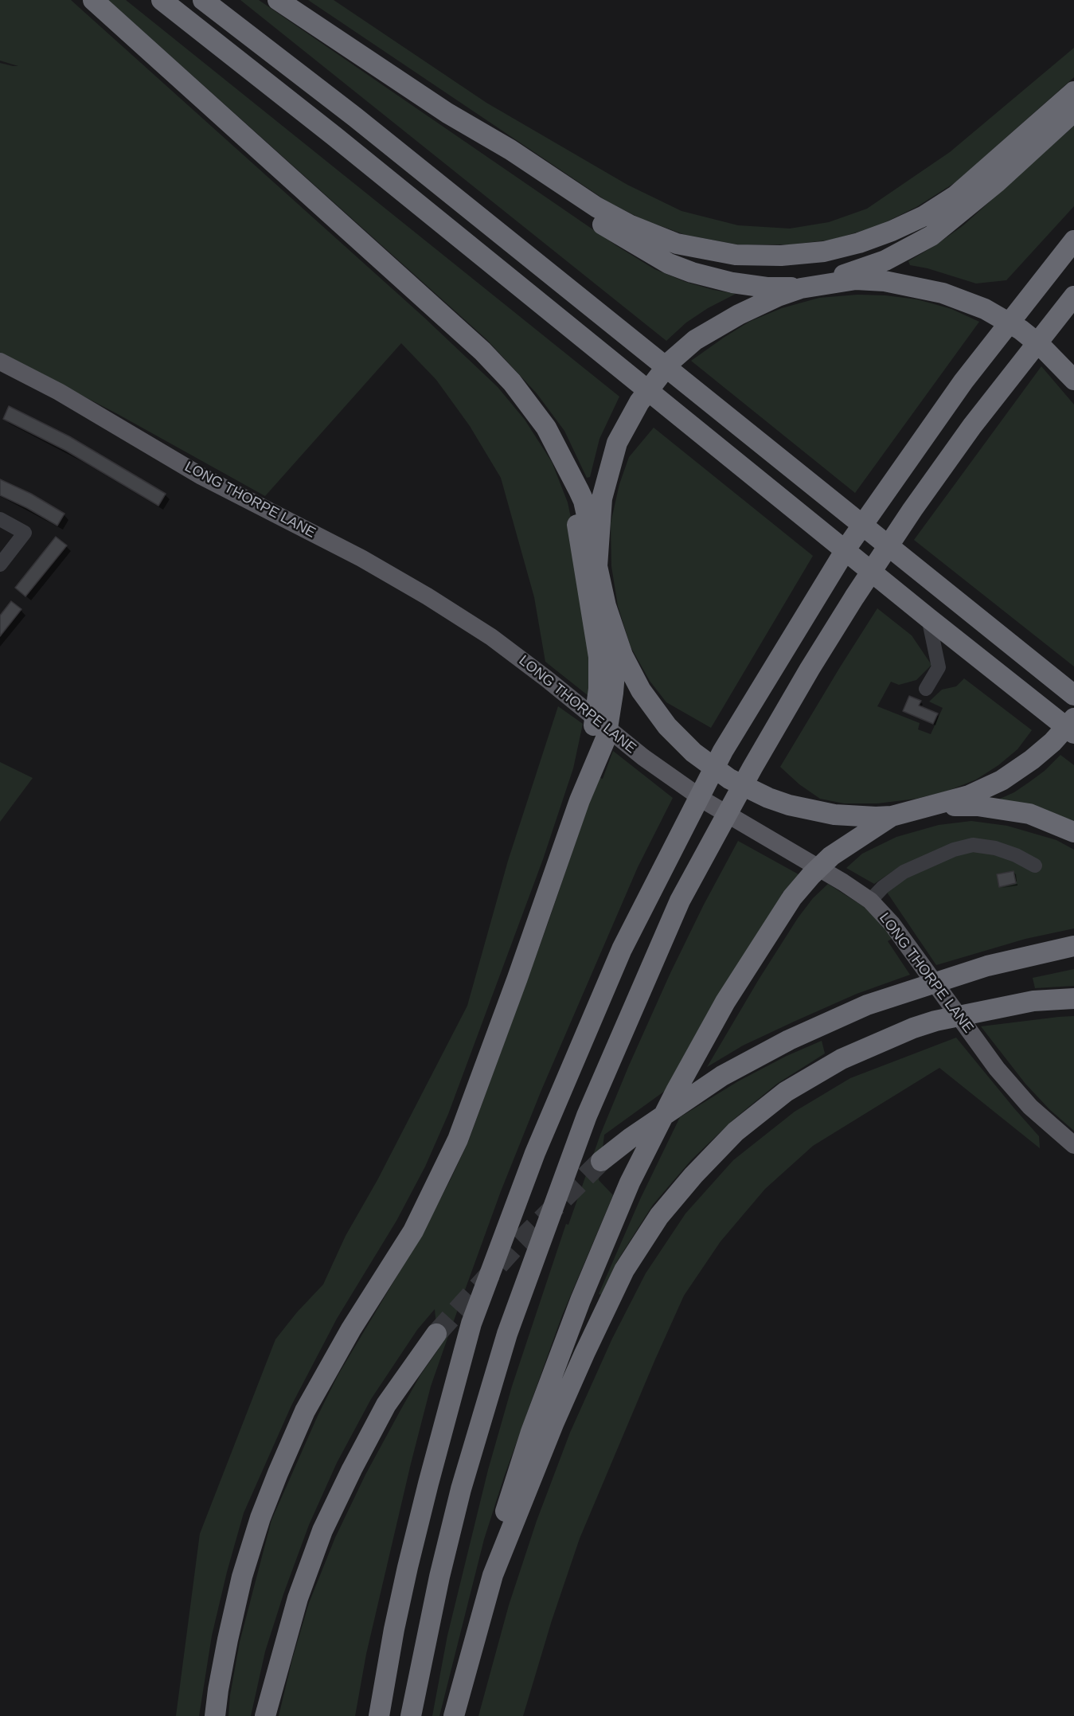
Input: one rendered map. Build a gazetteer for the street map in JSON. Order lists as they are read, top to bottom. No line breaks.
{"streets":{"main road":["LONG THORPE LANE"]}}
